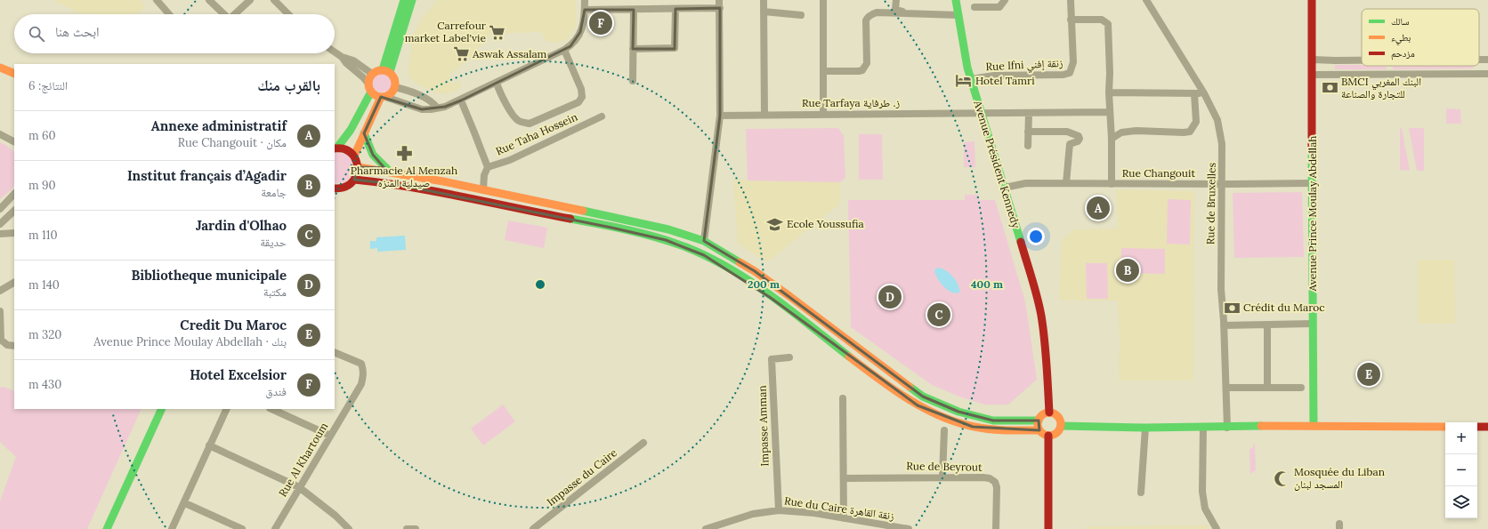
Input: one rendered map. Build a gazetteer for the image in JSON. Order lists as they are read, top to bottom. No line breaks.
{"streets":{"street":["Rue Ifni زنقة إفني","Rue Tarfaya ز. طرفاية","Rue Taha Hossein","Avenue Président Kennedy","Rue Changouit","Rue de Bruxelles","Avenue Prince Moulay Abdellah","Impasse Amman","Rue Al Khartoum","Rue de Beyrout","Impasse du Caire","Rue du Caire زنقة القاهرة"]},"crossings":[["Rue Ifni زنقة إفني","Avenue Président Kennedy"],["Rue Tarfaya ز. طرفاية","Avenue Président Kennedy"],["Avenue Président Kennedy","Rue Changouit"],["Rue Changouit","Rue de Bruxelles"],["Rue Changouit","Avenue Prince Moulay Abdellah"],["Impasse Amman","Rue du Caire زنقة القاهرة"]],"places":{"supermarket":["Carrefour market Label'vie","Aswak Assalam"],"hotel":["Hotel Tamri"],"bank":["BMCI البنك المغربي للتجارة والصناعة","Crédit du Maroc"],"pharmacy":["Pharmacie Al Menzah صيدلية المنزه"],"school or university":["Ecole Youssufia"],"mosque":["Mosquée du Liban المسجد لبنان"]},"legend":["سالك","بطيء","مزدحم"],"page":{"pins":["F","A","B","D","C","E"],"search":"ابحث هنا","heading":["بالقرب منك","النتائج: 6"],"list":[{"mark":"A","name":"Annexe administratif","note":"مكان · Rue Changouit","value":"60 m"},{"mark":"B","name":"Institut français d’Agadir","note":"جامعة","value":"90 m"},{"mark":"C","name":"Jardin d'Olhao","note":"حديقة","value":"110 m"},{"mark":"D","name":"Bibliotheque municipale","note":"مكتبة","value":"140 m"},{"mark":"E","name":"Credit Du Maroc","note":"بنك · Avenue Prince Moulay Abdellah","value":"320 m"},{"mark":"F","name":"Hotel Excelsior","note":"فندق","value":"430 m"}],"map_buttons":["+","−"]},"rings":["200 m","400 m"]}
